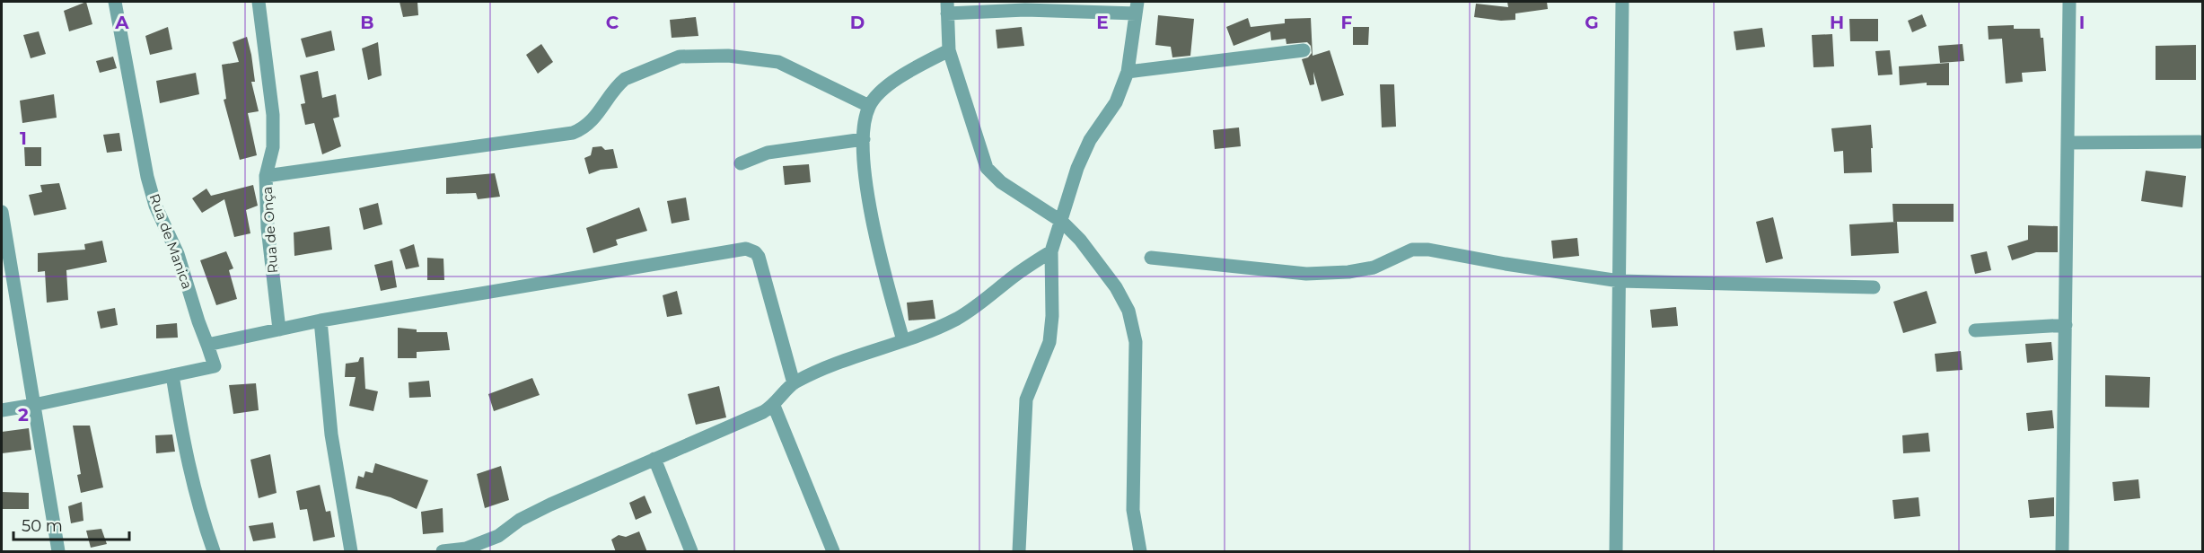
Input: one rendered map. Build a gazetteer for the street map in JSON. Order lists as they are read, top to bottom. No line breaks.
{"streets":{"street":["Rua de Onça","Rua de Manica"]},"scale_bar":"50 m","grid":{"columns":["A","B","C","D","E","F","G","H","I"],"rows":["1","2"]}}
